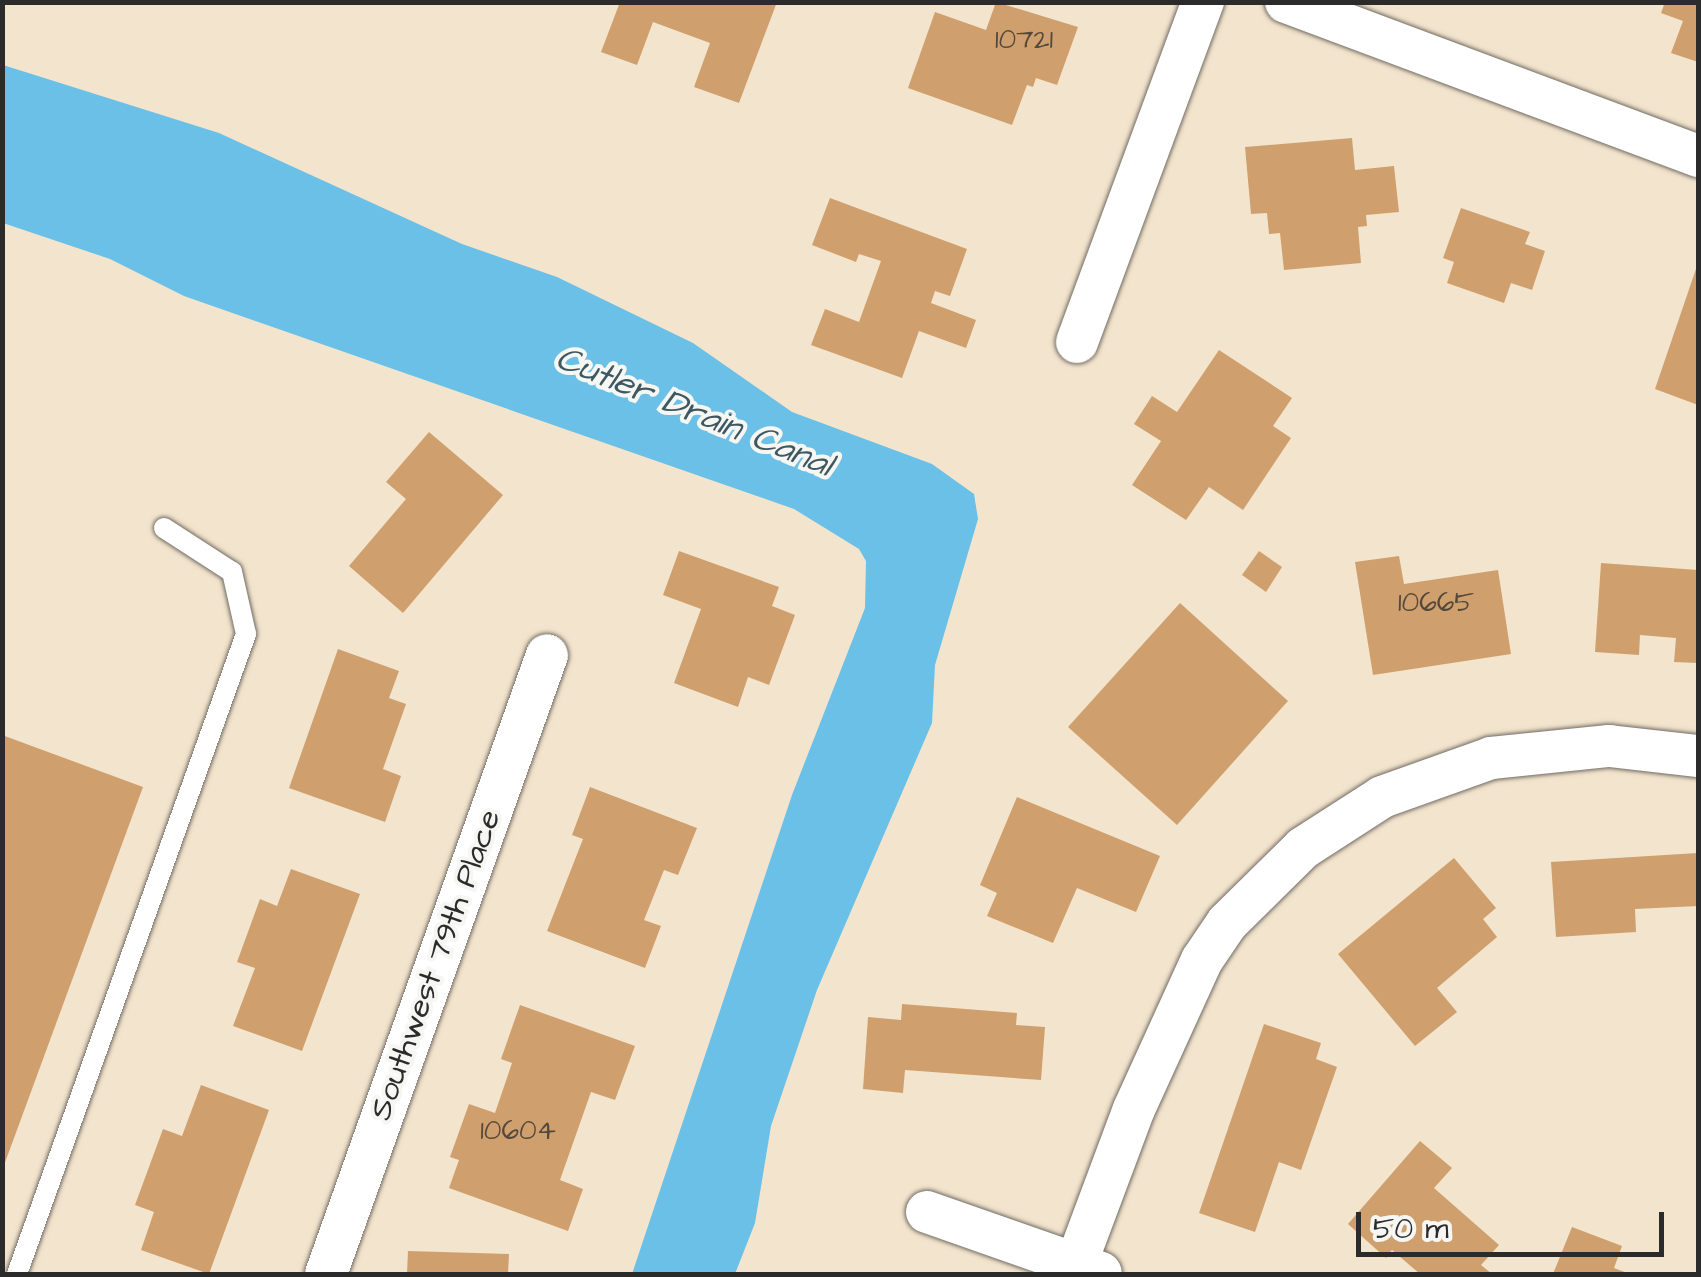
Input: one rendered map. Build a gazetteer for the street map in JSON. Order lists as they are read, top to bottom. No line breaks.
{"streets":{"street":["Southwest 79th Place"]},"water":["Cutler Drain Canal"],"house_numbers":["10721","10665","10604"],"scale_bar":"50 m"}
